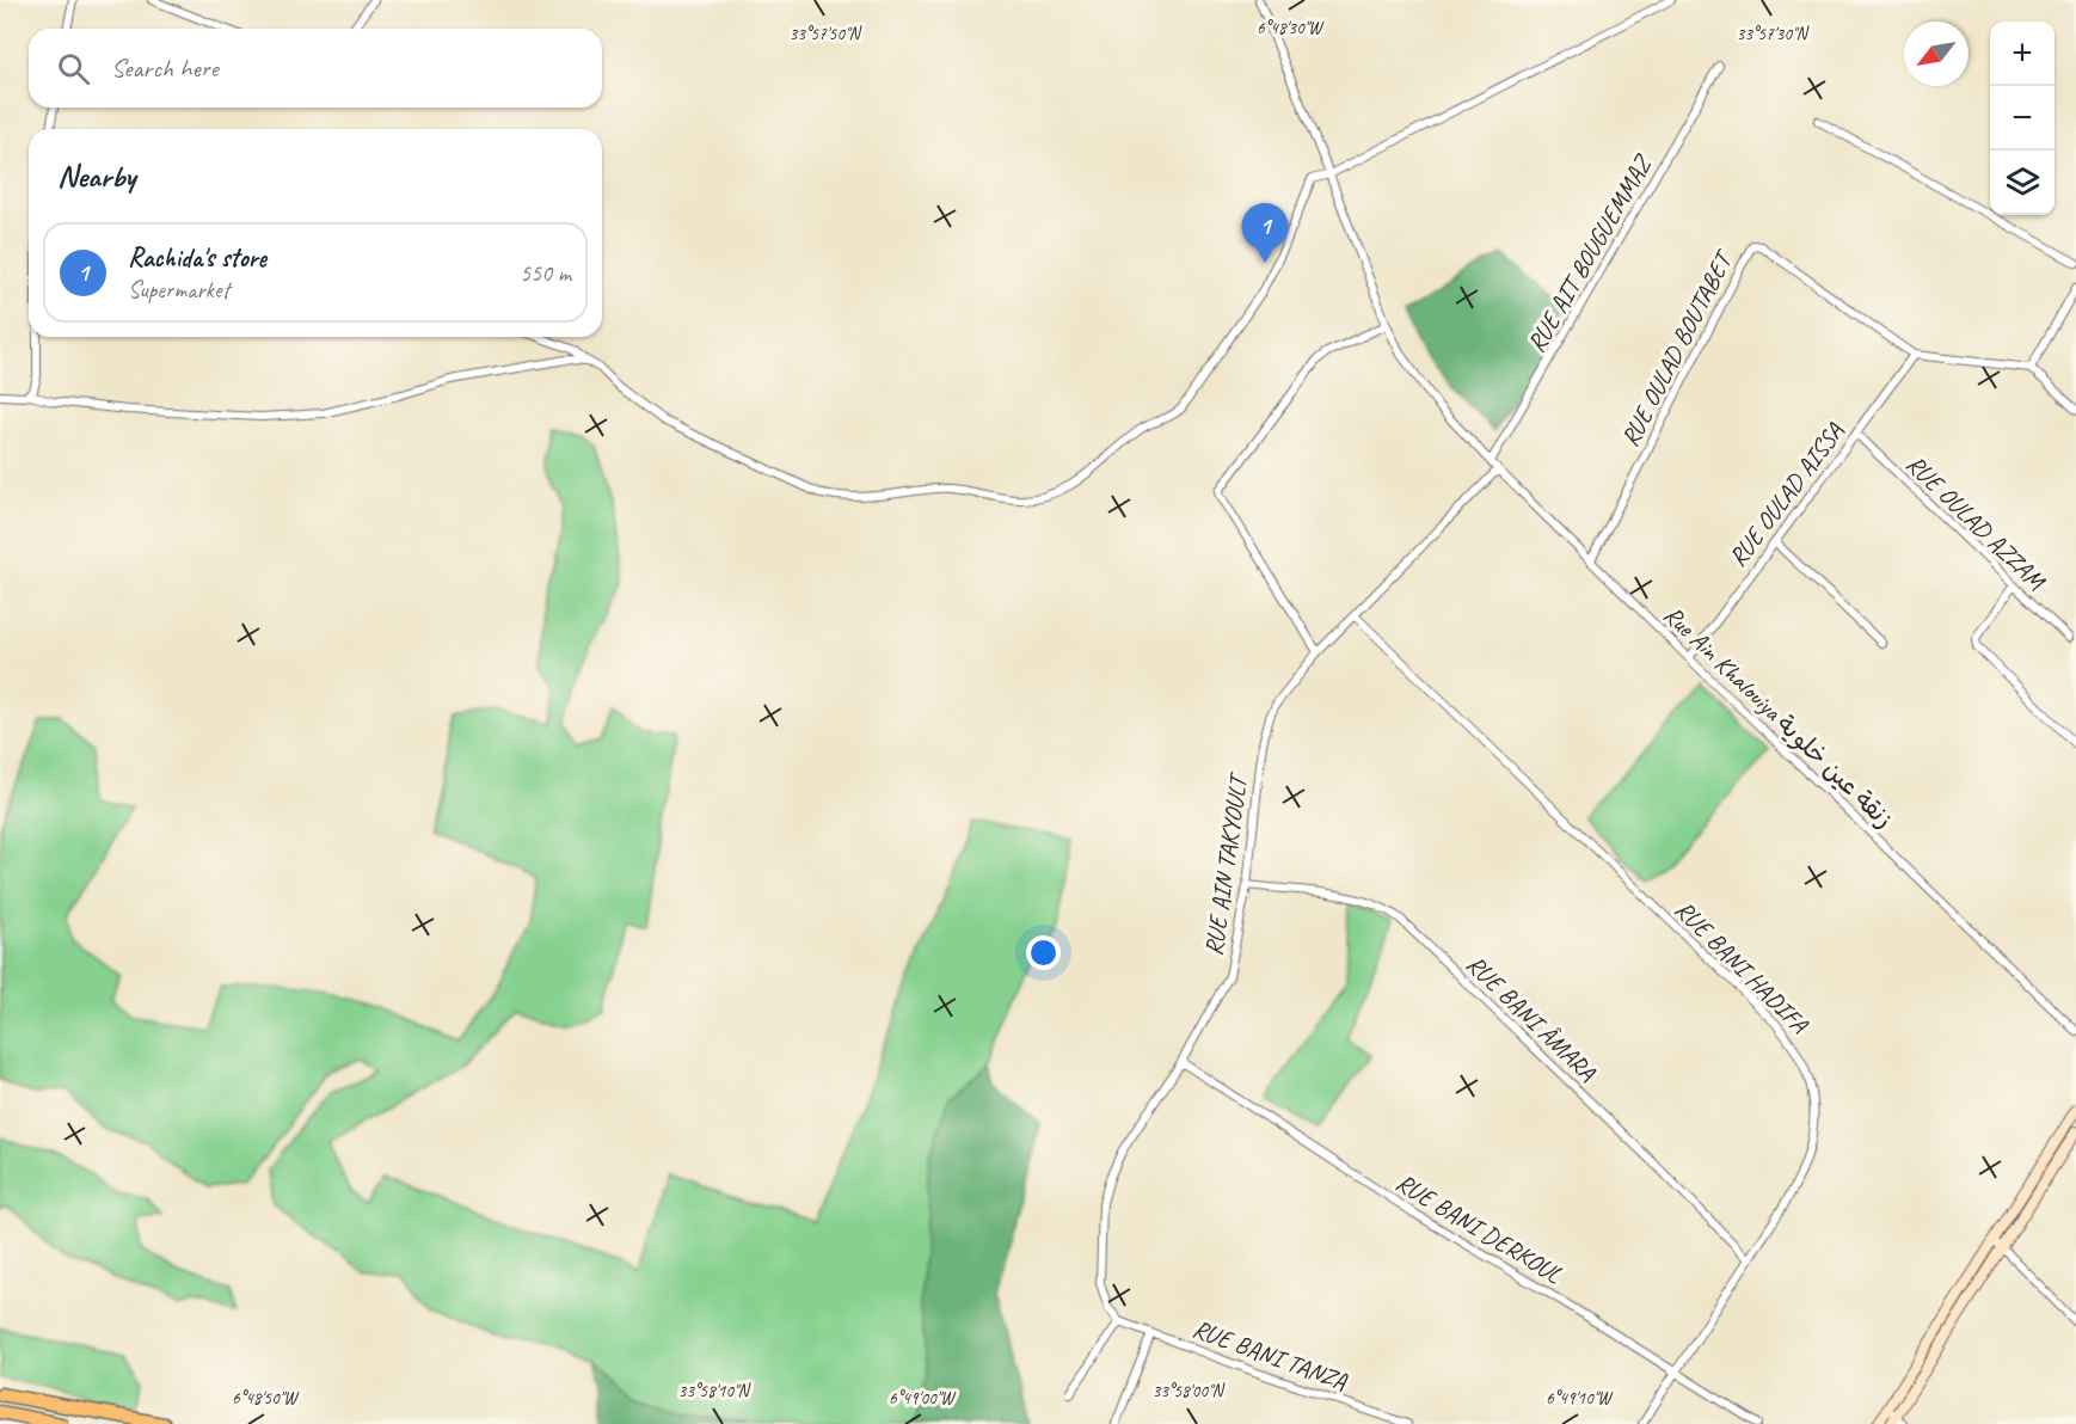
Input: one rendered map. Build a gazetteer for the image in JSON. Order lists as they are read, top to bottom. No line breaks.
{"streets":{"street":["RUE AIT BOUGUEMMAZ","RUE OULAD BOUTABET","RUE OULAD AISSA","RUE OULAD AZZAM","Rue Ain Khalouiya زنقة عين خلوية","RUE AIN TAKYOULT","RUE BANI HADIFA","RUE BANI ÂMARA","RUE BANI DERKOUL","RUE BANI TANZA"]},"crossings":[["RUE AIT BOUGUEMMAZ","Rue Ain Khalouiya زنقة عين خلوية"],["RUE OULAD BOUTABET","RUE OULAD AISSA"],["RUE OULAD BOUTABET","Rue Ain Khalouiya زنقة عين خلوية"],["RUE OULAD AISSA","RUE OULAD AZZAM"],["RUE OULAD AISSA","Rue Ain Khalouiya زنقة عين خلوية"],["Rue Ain Khalouiya زنقة عين خلوية","RUE AIN TAKYOULT"],["RUE AIN TAKYOULT","RUE BANI HADIFA"],["RUE AIN TAKYOULT","RUE BANI ÂMARA"],["RUE AIN TAKYOULT","RUE BANI DERKOUL"],["RUE AIN TAKYOULT","RUE BANI TANZA"],["RUE BANI HADIFA","RUE BANI ÂMARA"],["RUE BANI HADIFA","RUE BANI DERKOUL"]],"north":"bottom left","page":{"map_buttons":["+","−"],"search":"Search here","heading":"Nearby","pins":"1","list":[{"mark":"1","name":"Rachida's store","note":"Supermarket","value":"550 m"}]},"coordinates":["6°48'30\"W","33°57'50\"N","33°57'30\"N","33°58'10\"N","33°58'00\"N","6°48'50\"W","6°49'00\"W","6°49'10\"W"]}
